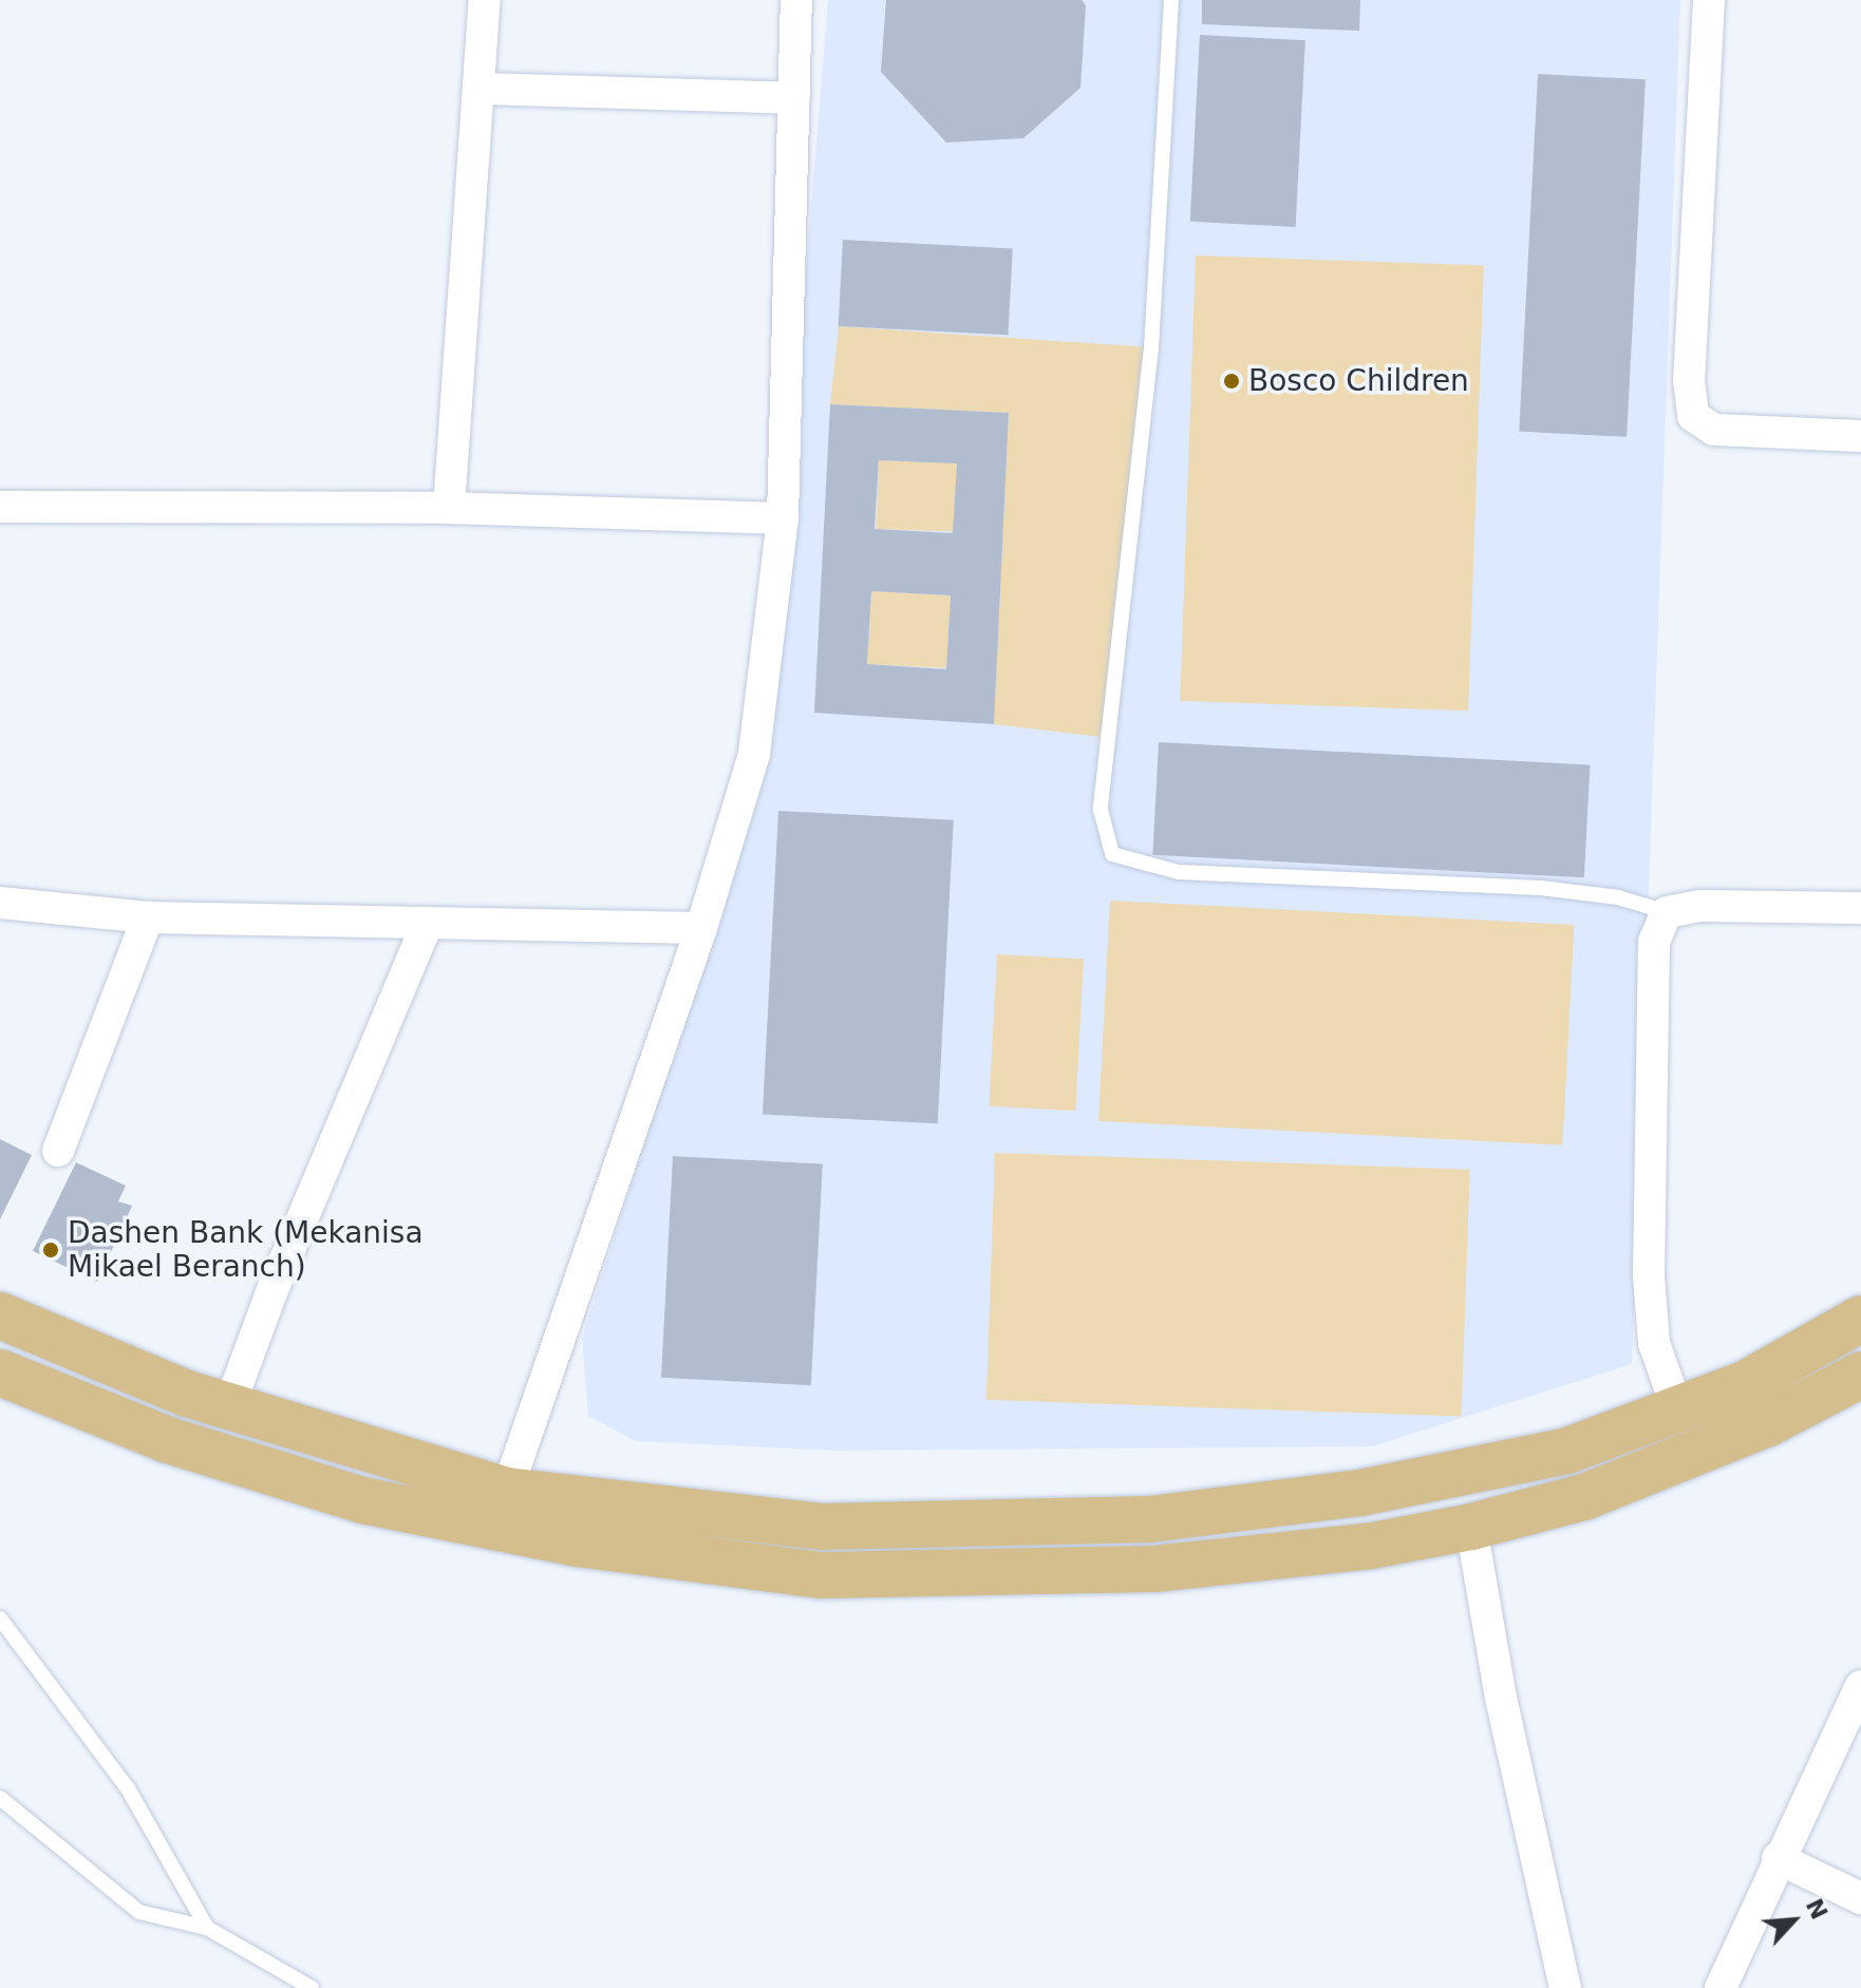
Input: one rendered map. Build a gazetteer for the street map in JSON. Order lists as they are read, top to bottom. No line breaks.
{"places":["Bosco Children","Dashen Bank (Mekanisa Mikael Beranch)"],"north":"top right"}
